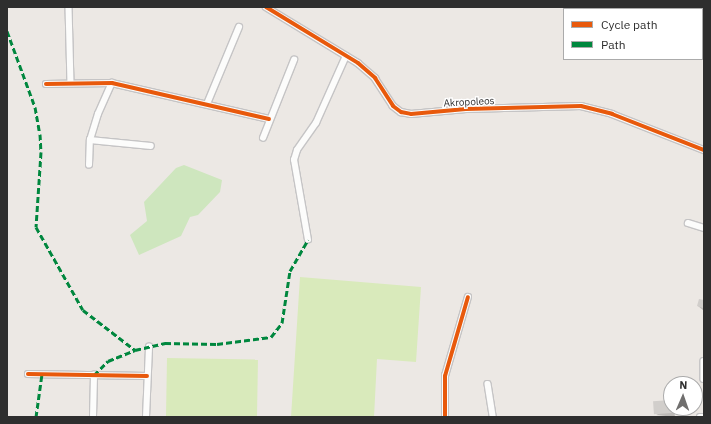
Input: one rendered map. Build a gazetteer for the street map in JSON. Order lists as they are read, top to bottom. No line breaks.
{"streets":{"street":["Akropoleos"]},"legend":["Cycle path","Path"],"north":"top"}
